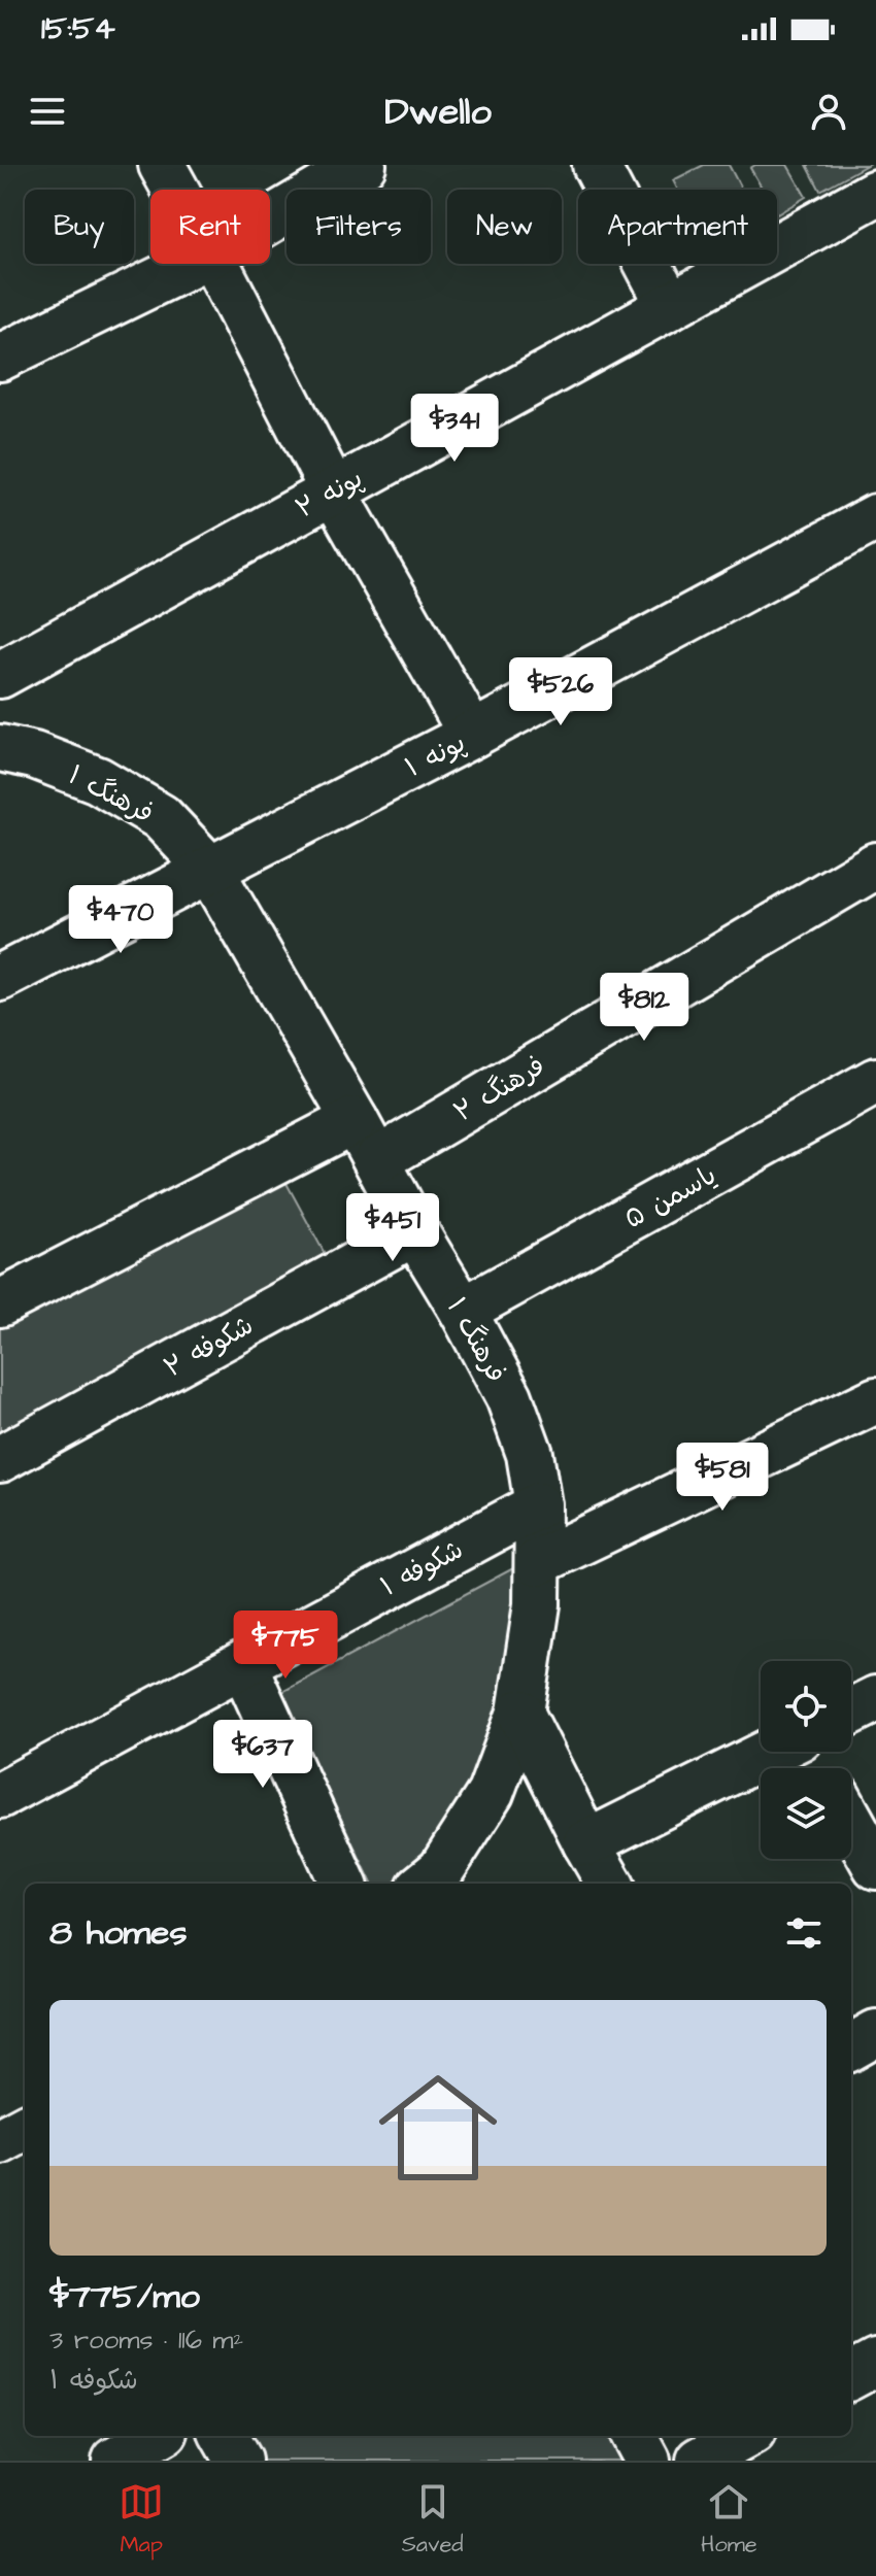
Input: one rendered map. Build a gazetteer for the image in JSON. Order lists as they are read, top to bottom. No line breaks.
{"streets":{"street":["پونه ۲","پونه ۱","فرهنگ ۱","فرهنگ ۲","یاسمن ۵","شکوفه ۲","شکوفه ۱"]},"crossings":[["پونه ۱","فرهنگ ۱"],["فرهنگ ۱","فرهنگ ۲"],["فرهنگ ۱","یاسمن ۵"],["فرهنگ ۱","شکوفه ۲"],["فرهنگ ۱","شکوفه ۱"]],"page":{"status":"15:54","header":"Dwello","chip":["Buy","Rent","Filters","New","Apartment"],"price":["$341","$526","$470","$812","$451","$581","$775","$637"],"heading":"8 homes","list":[{"name":"$775/mo","note":"3 rooms · 116 m² · شکوفه ۱"}],"tabs":["Map","Saved","Home"]}}
